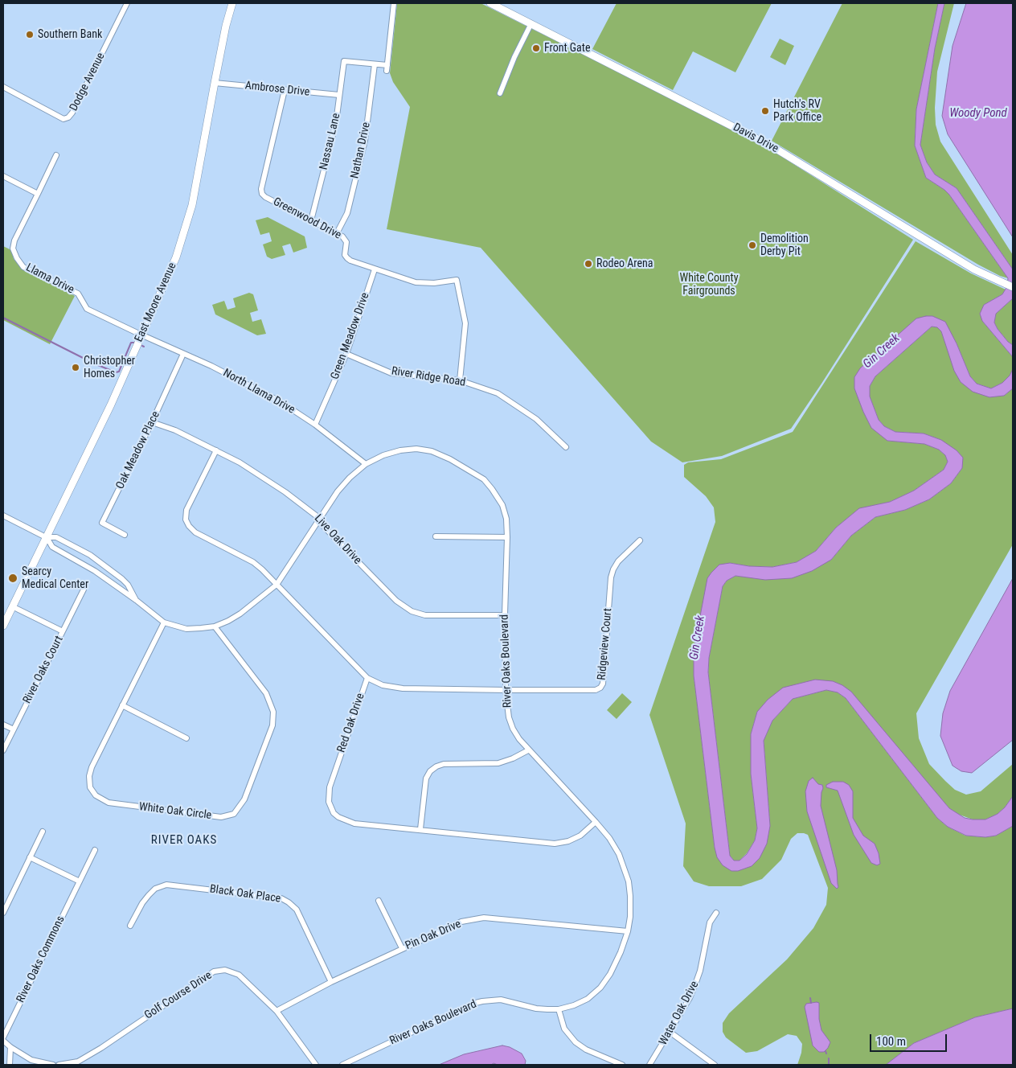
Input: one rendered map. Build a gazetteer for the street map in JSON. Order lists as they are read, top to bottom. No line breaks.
{"streets":{"street":["Dodge Avenue","Ambrose Drive","Davis Drive","Nassau Lane","Nathan Drive","Greenwood Drive","Llama Drive","East Moore Avenue","Green Meadow Drive","River Ridge Road","North Llama Drive","Oak Meadow Place","Live Oak Drive","Ridgeview Court","River Oaks Boulevard","River Oaks Court","Red Oak Drive","White Oak Circle","Black Oak Place","Pin Oak Drive","River Oaks Commons","Golf Course Drive","Water Oak Drive"]},"crossings":[["Ambrose Drive","Nassau Lane"],["Ambrose Drive","Greenwood Drive"],["Ambrose Drive","East Moore Avenue"],["Nassau Lane","Nathan Drive"],["Nassau Lane","Greenwood Drive"],["Nathan Drive","Greenwood Drive"],["Greenwood Drive","Green Meadow Drive"],["Greenwood Drive","River Ridge Road"],["Llama Drive","East Moore Avenue"],["Llama Drive","North Llama Drive"],["East Moore Avenue","North Llama Drive"],["East Moore Avenue","River Oaks Boulevard"],["Green Meadow Drive","River Ridge Road"],["Green Meadow Drive","North Llama Drive"],["North Llama Drive","Oak Meadow Place"],["North Llama Drive","River Oaks Boulevard"],["Oak Meadow Place","Live Oak Drive"],["Live Oak Drive","River Oaks Boulevard"],["Ridgeview Court","River Oaks Boulevard"],["River Oaks Boulevard","Red Oak Drive"],["River Oaks Boulevard","White Oak Circle"],["River Oaks Boulevard","Pin Oak Drive"],["Black Oak Place","Pin Oak Drive"],["Pin Oak Drive","Golf Course Drive"]],"districts":["RIVER OAKS"],"water":["Woody Pond","Gin Creek"],"parks":["White County Fairgrounds"],"places":["Southern Bank","Front Gate","Hutch's RV Park Office","Demolition Derby Pit","Rodeo Arena","Christopher Homes","Searcy Medical Center"],"scale_bar":"100 m"}
